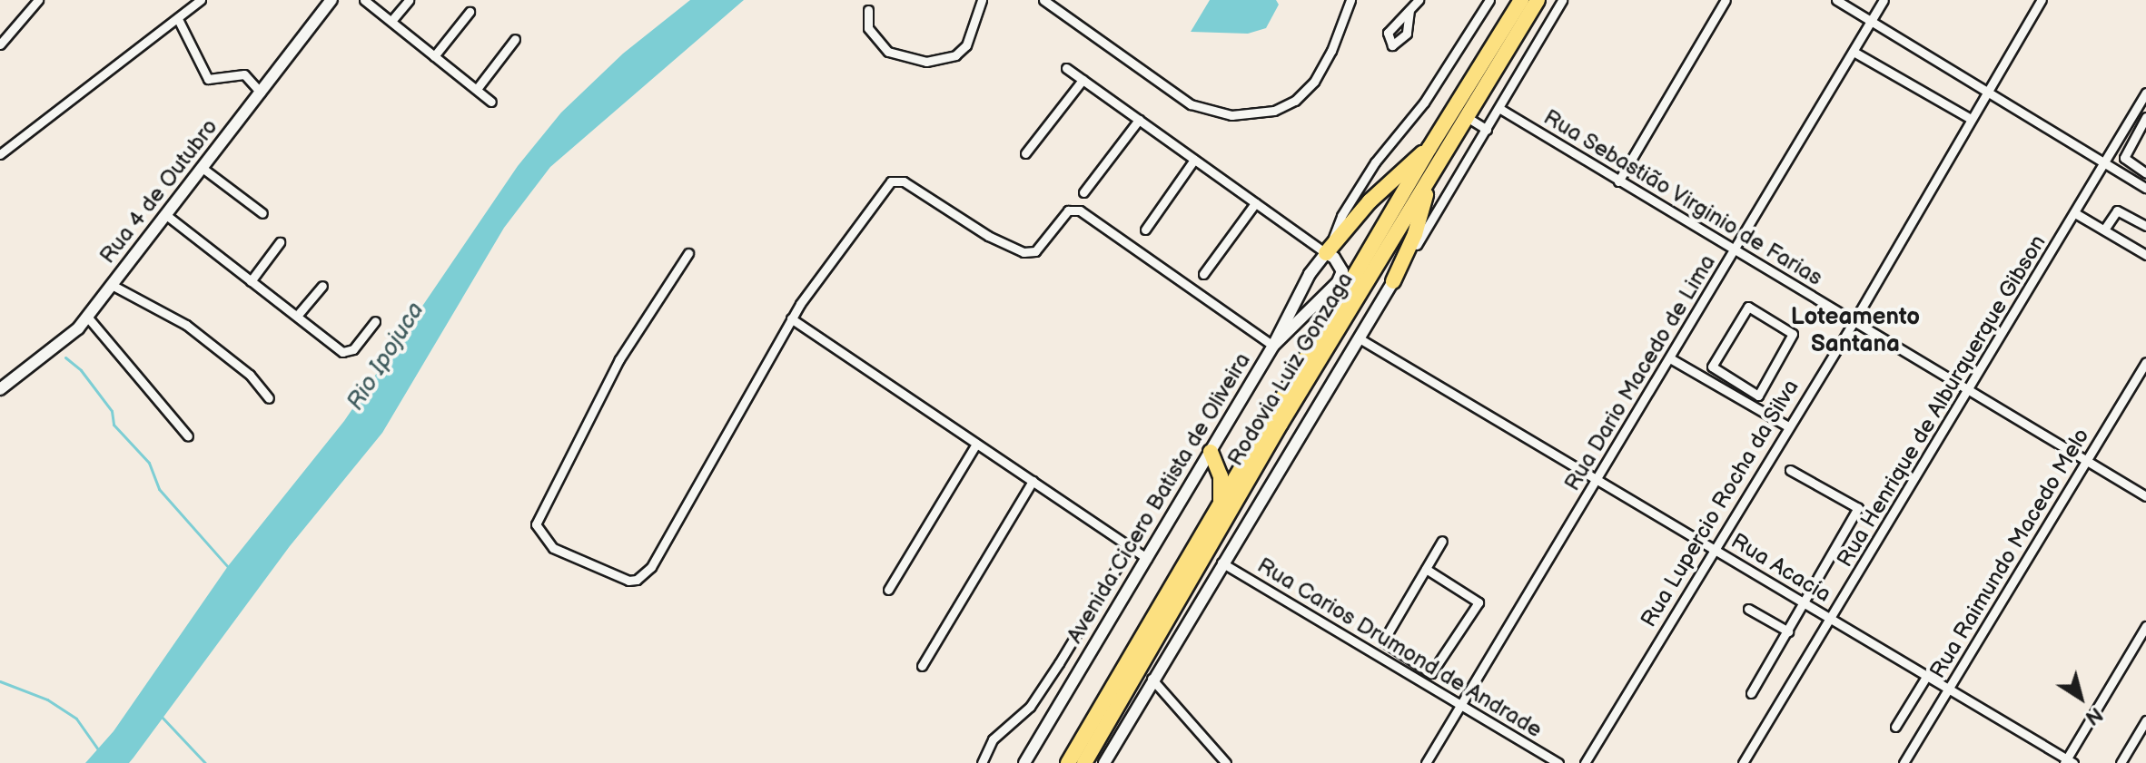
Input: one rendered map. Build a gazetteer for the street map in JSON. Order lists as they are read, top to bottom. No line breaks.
{"streets":{"highway":["Rodovia Luiz Gonzaga"],"main road":["Rua 4 de Outubro","Avenida Cicero Batista de Oliveira"],"street":["Rua Sebastião Virginio de Farias","Rua Dario Macedo de Lima","Rua Henrique de Alburquerque Gibson","Rua Lupercio Rocha da Silva","Rua Raimundo Macedo Melo","Rua Acacia","Rua Carios Drumond de Andrade"]},"crossings":[["Rua Sebastião Virginio de Farias","Rua Dario Macedo de Lima"],["Rua Sebastião Virginio de Farias","Rua Henrique de Alburquerque Gibson"],["Rua Sebastião Virginio de Farias","Rua Lupercio Rocha da Silva"],["Rua Sebastião Virginio de Farias","Rua Raimundo Macedo Melo"],["Rua Dario Macedo de Lima","Rua Acacia"],["Rua Dario Macedo de Lima","Rua Carios Drumond de Andrade"],["Rua Henrique de Alburquerque Gibson","Rua Acacia"],["Rua Lupercio Rocha da Silva","Rua Acacia"],["Rua Raimundo Macedo Melo","Rua Acacia"]],"districts":["Loteamento Santana"],"water":["Rio Ipojuca"],"north":"bottom right"}
